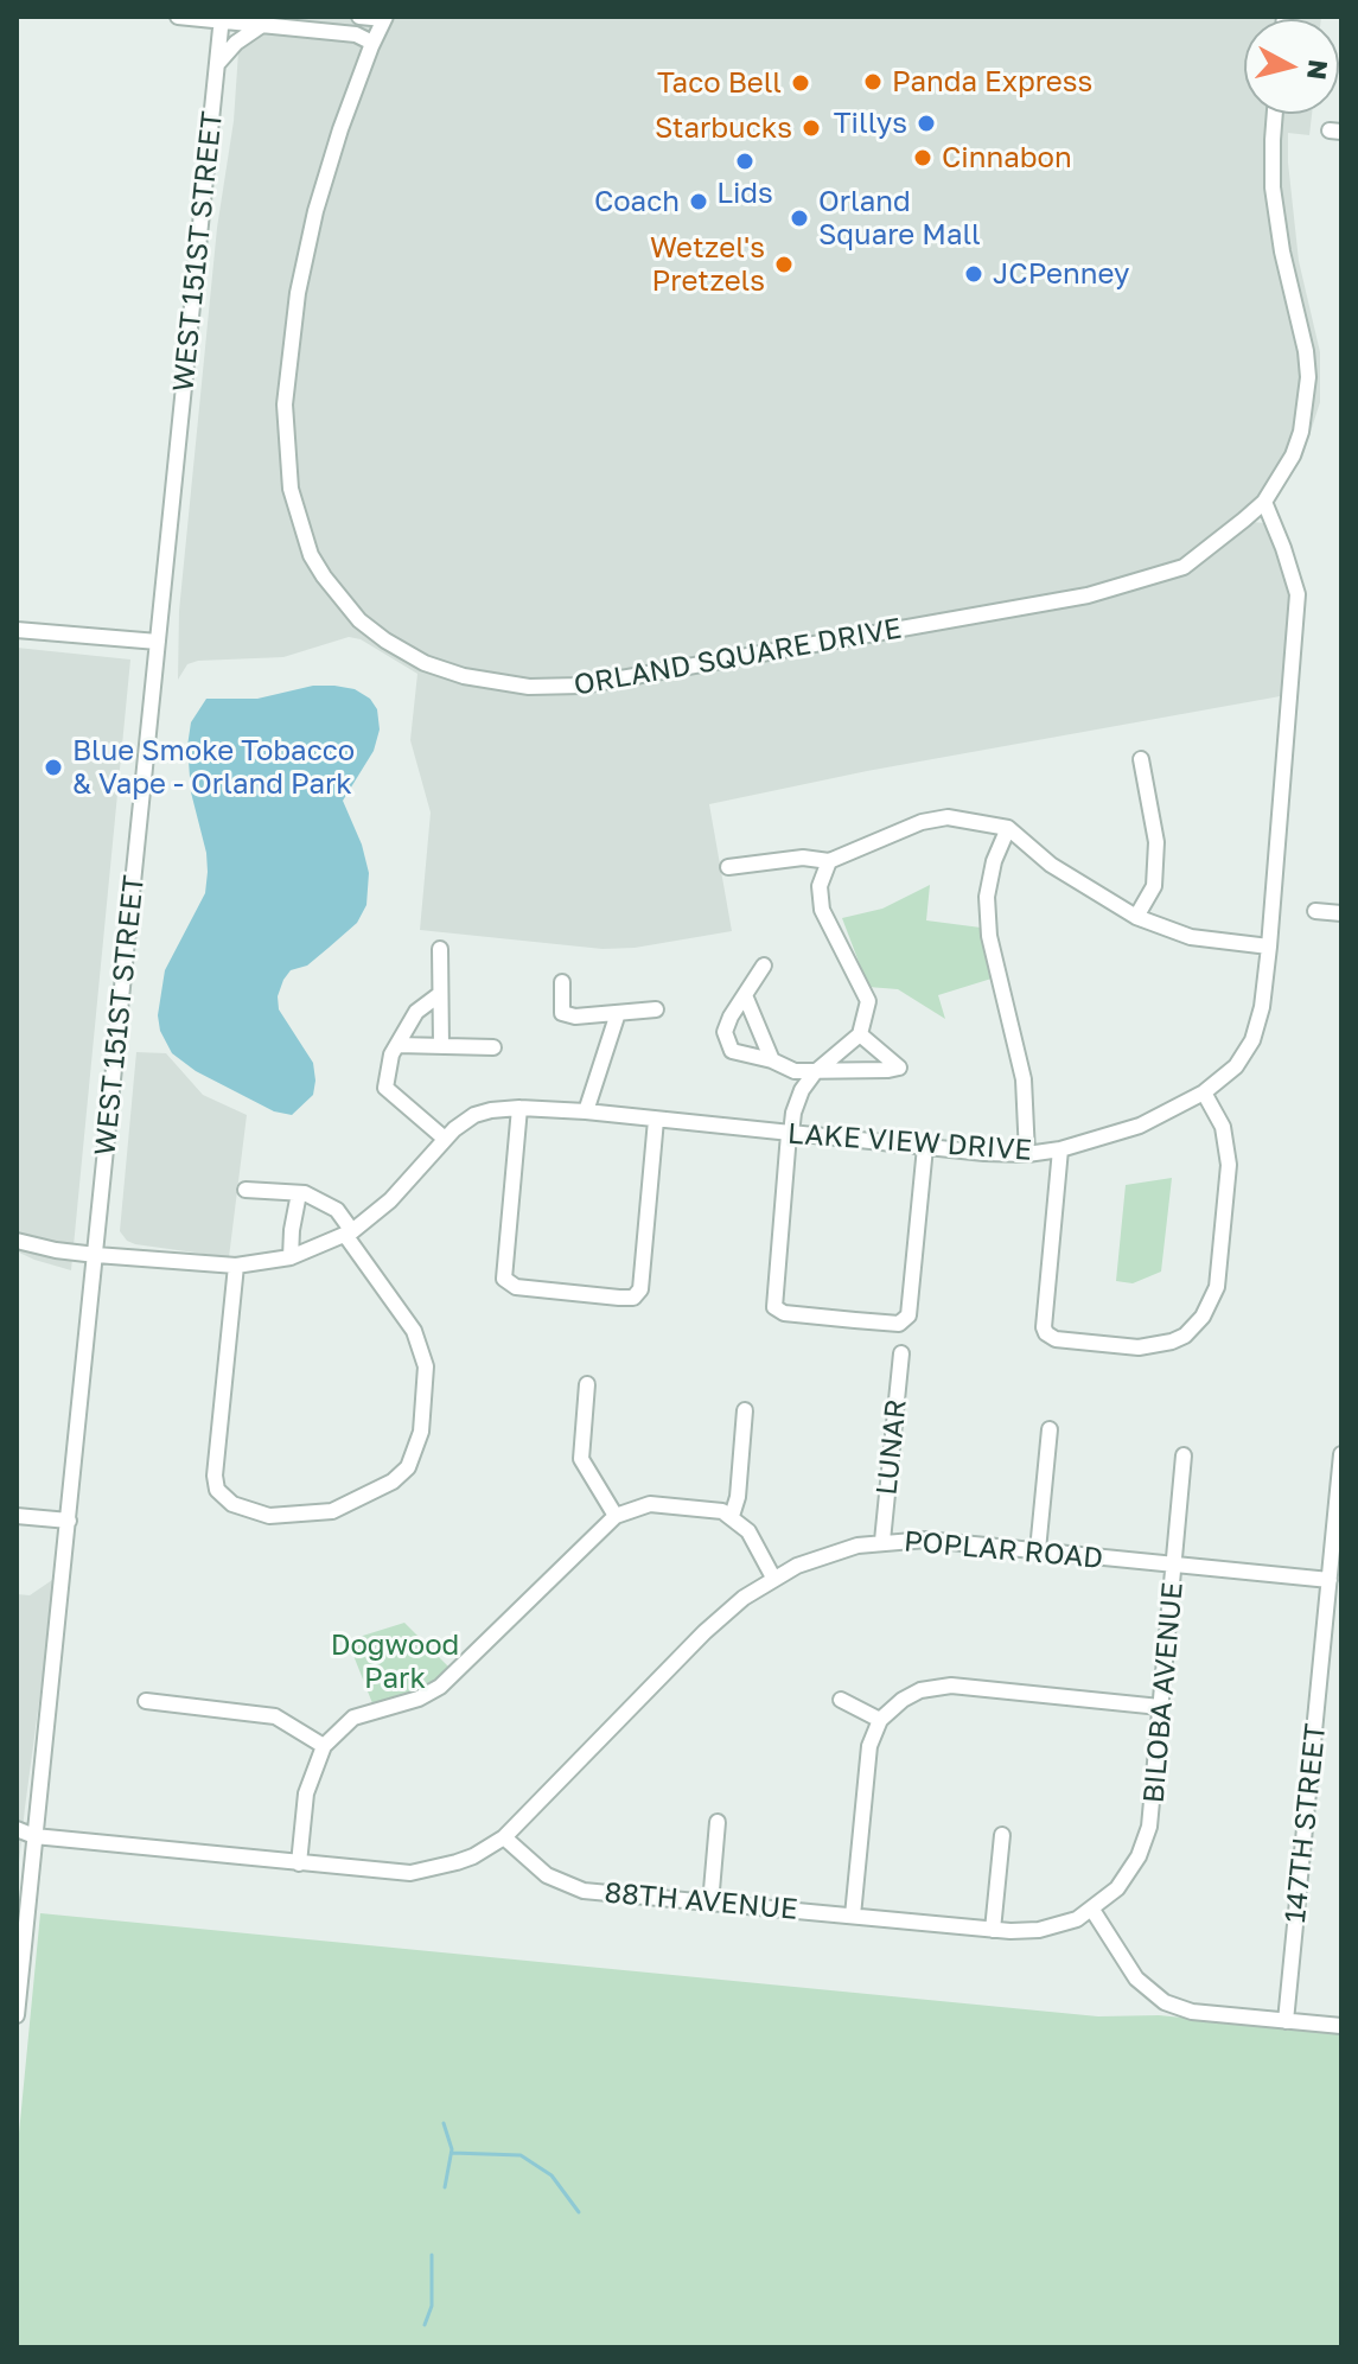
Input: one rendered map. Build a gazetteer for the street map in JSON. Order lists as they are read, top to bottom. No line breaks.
{"streets":{"street":["WEST 151ST STREET","ORLAND SQUARE DRIVE","LAKE VIEW DRIVE","LUNAR","POPLAR ROAD","BILOBA AVENUE","147TH STREET","88TH AVENUE"]},"crossings":[["WEST 151ST STREET","LAKE VIEW DRIVE"],["ORLAND SQUARE DRIVE","LAKE VIEW DRIVE"],["LUNAR","POPLAR ROAD"],["POPLAR ROAD","BILOBA AVENUE"],["POPLAR ROAD","147TH STREET"],["POPLAR ROAD","88TH AVENUE"],["BILOBA AVENUE","88TH AVENUE"]],"parks":["Dogwood Park"],"places":["Panda Express","Taco Bell","Tillys","Starbucks","Cinnabon","Lids","Coach","Orland Square Mall","Wetzel's Pretzels","JCPenney","Blue Smoke Tobacco & Vape - Orland Park"],"north":"right"}
